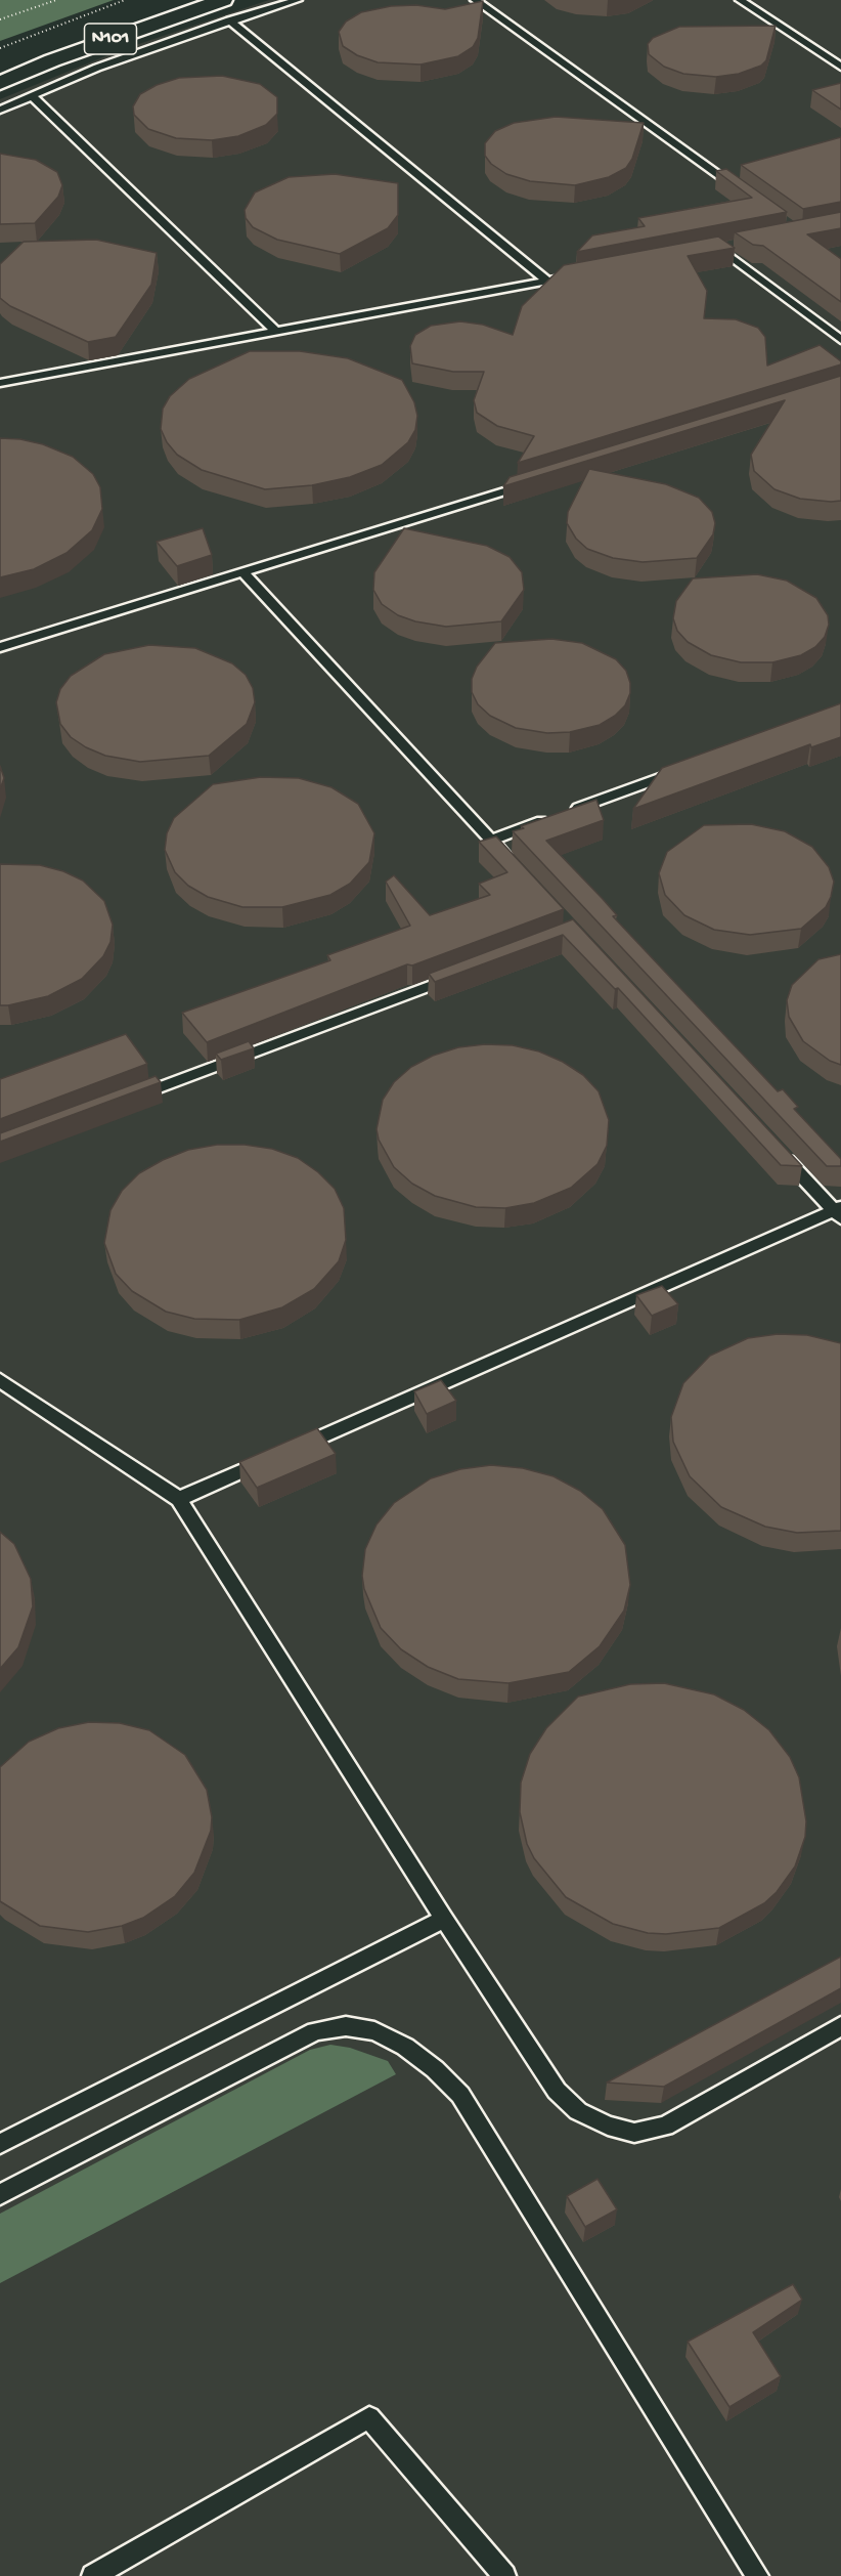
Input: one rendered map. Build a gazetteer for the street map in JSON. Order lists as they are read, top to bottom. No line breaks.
{"streets":{"main road":["N101"]}}
